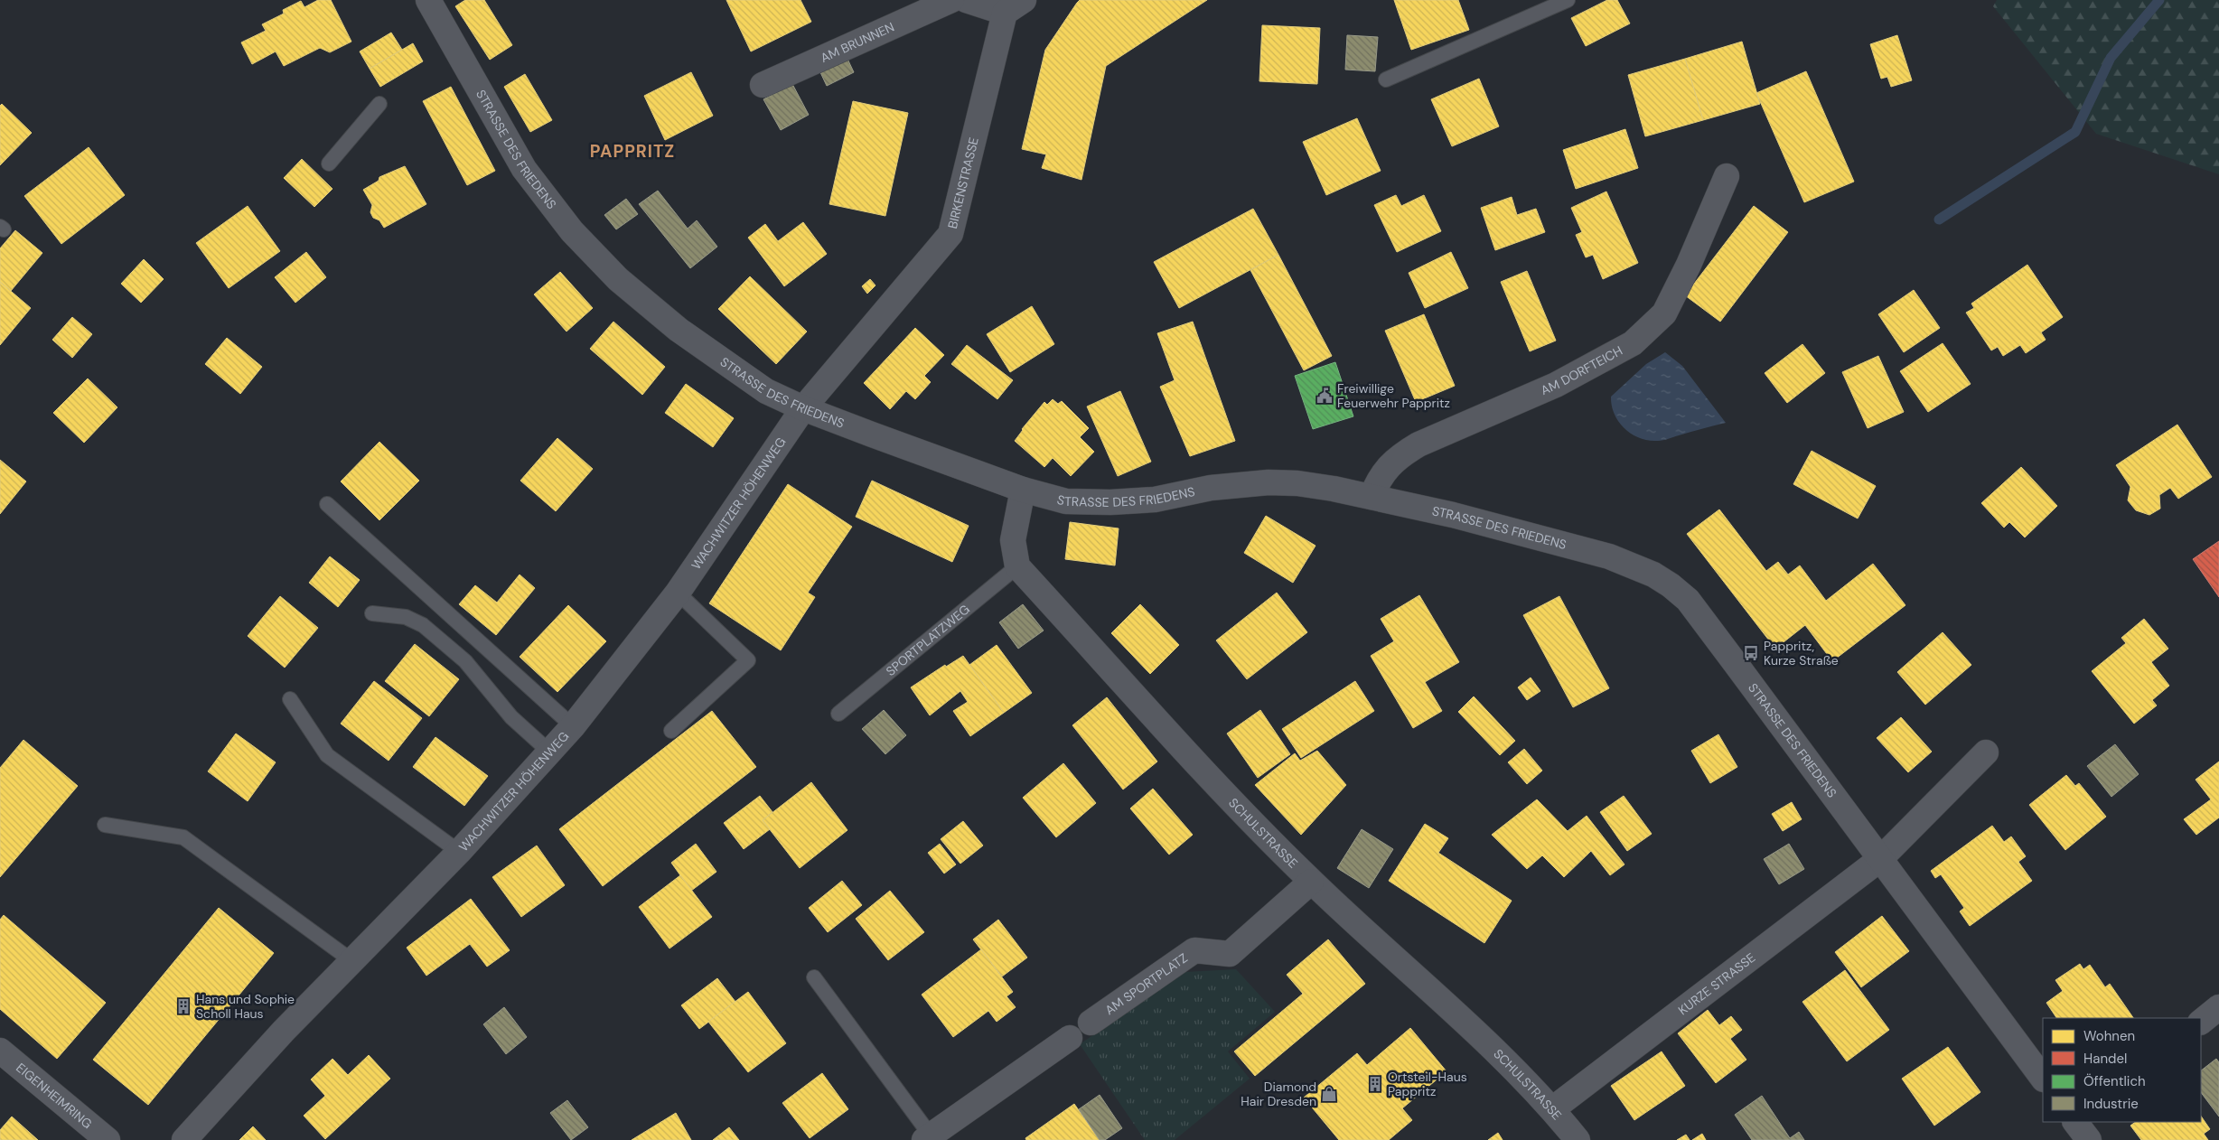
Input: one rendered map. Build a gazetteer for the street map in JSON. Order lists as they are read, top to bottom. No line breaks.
{"streets":{"street":["AM BRUNNEN","STRASSE DES FRIEDENS","BIRKENSTRASSE","AM DORFTEICH","WACHWITZER HÖHENWEG","SCHULSTRASSE","AM SPORTPLATZ","KURZE STRASSE","EIGENHEIMRING"],"lane":["SPORTPLATZWEG"]},"crossings":[["STRASSE DES FRIEDENS","BIRKENSTRASSE"],["STRASSE DES FRIEDENS","AM DORFTEICH"],["STRASSE DES FRIEDENS","WACHWITZER HÖHENWEG"],["STRASSE DES FRIEDENS","KURZE STRASSE"],["BIRKENSTRASSE","WACHWITZER HÖHENWEG"],["SPORTPLATZWEG","SCHULSTRASSE"],["SCHULSTRASSE","AM SPORTPLATZ"],["SCHULSTRASSE","KURZE STRASSE"]],"districts":["PAPPRITZ"],"places":{"public building":["Freiwillige Feuerwehr Pappritz"],"bus stop":["Pappritz, Kurze Straße"],"building":["Hans und Sophie Scholl Haus","Ortsteil-Haus Pappritz"],"shop":["Diamond Hair Dresden"]},"legend":["Wohnen","Handel","Öffentlich","Industrie"]}
